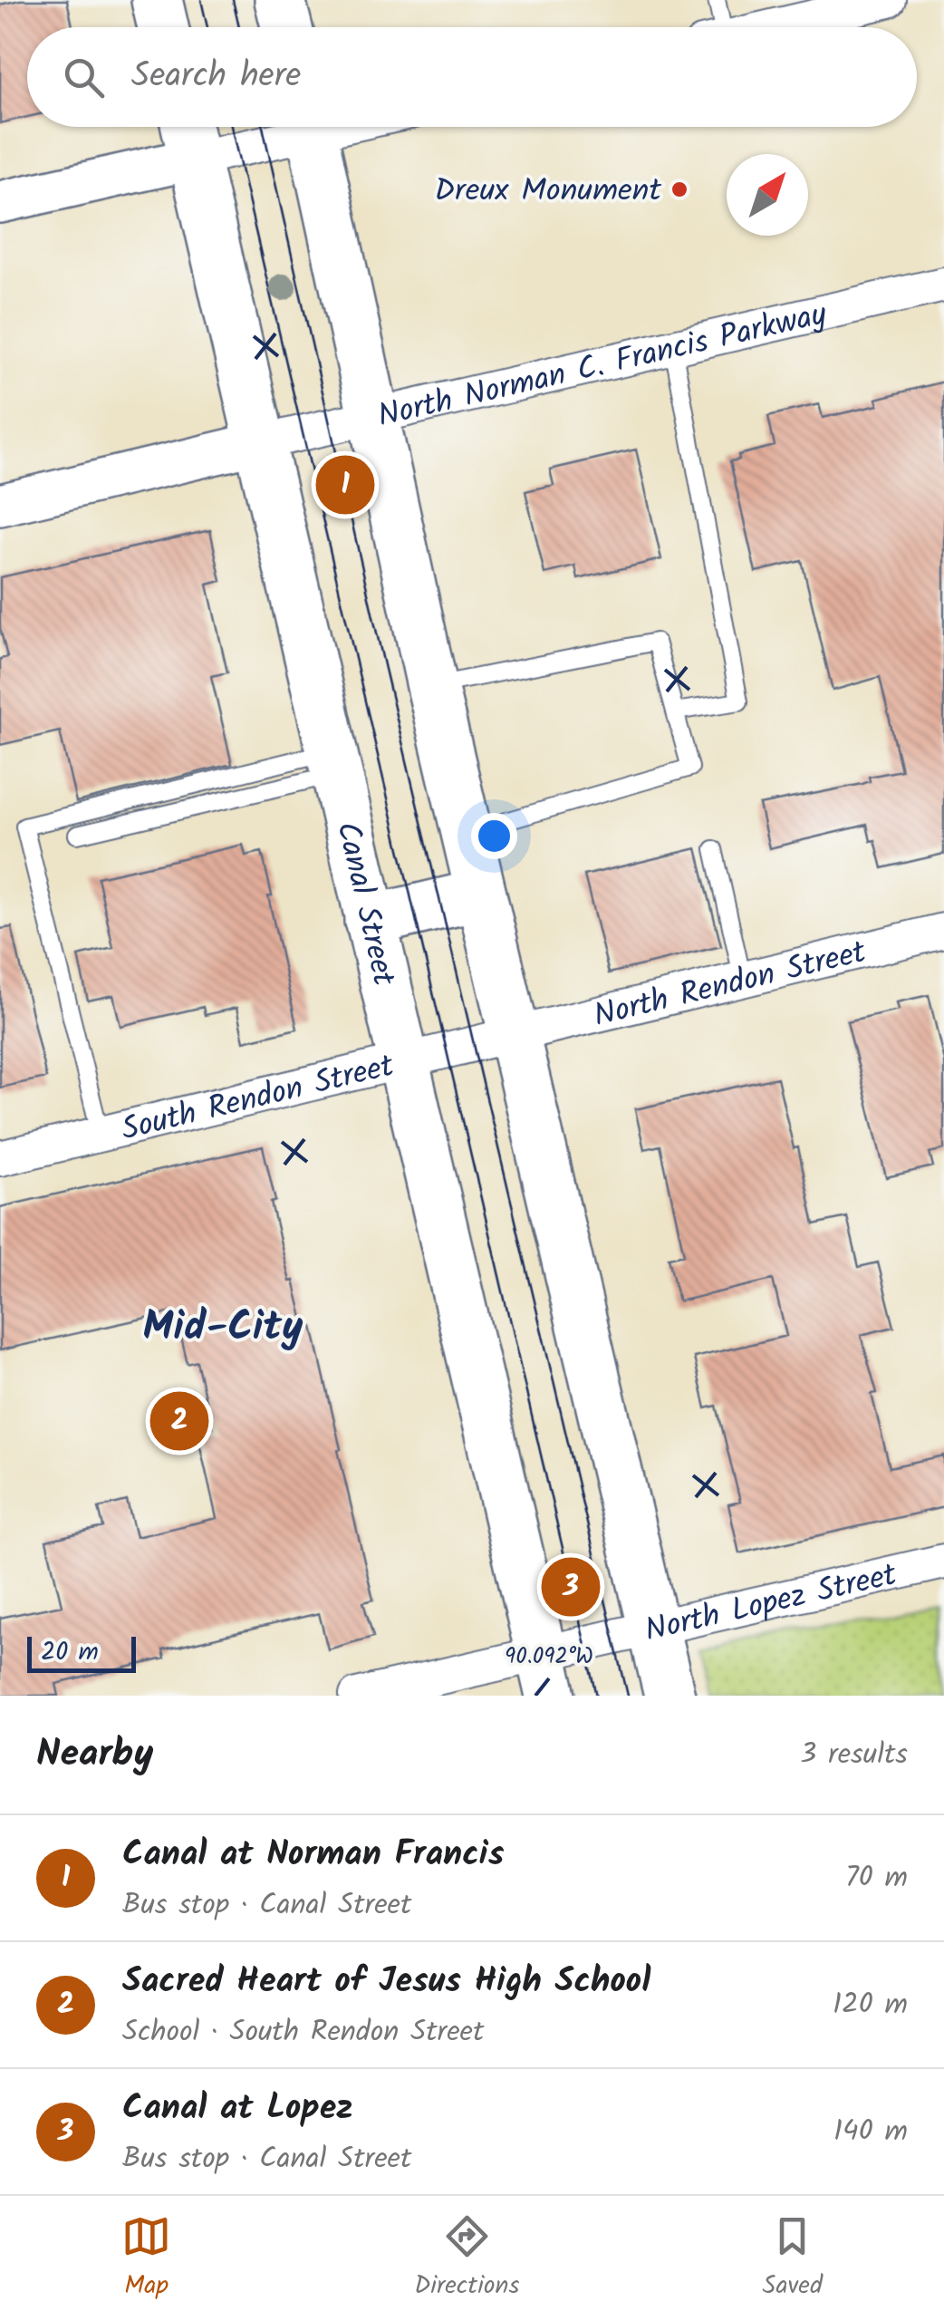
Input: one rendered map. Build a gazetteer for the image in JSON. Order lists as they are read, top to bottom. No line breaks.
{"streets":{"main road":["Canal Street"],"street":["North Norman C. Francis Parkway","North Rendon Street","South Rendon Street","North Lopez Street"]},"crossings":[["North Norman C. Francis Parkway","Canal Street"],["Canal Street","South Rendon Street"],["Canal Street","North Lopez Street"],["North Rendon Street","South Rendon Street"]],"districts":["Mid-City"],"places":["Dreux Monument"],"scale_bar":"20 m","north":"top right","page":{"search":"Search here","pins":["1","2","3"],"scale":"20 m","heading":["Nearby","3 results"],"list":[{"mark":"1","name":"Canal at Norman Francis","note":"Bus stop · Canal Street","value":"70 m"},{"mark":"2","name":"Sacred Heart of Jesus High School","note":"School · South Rendon Street","value":"120 m"},{"mark":"3","name":"Canal at Lopez","note":"Bus stop · Canal Street","value":"140 m"}],"nav":["Map","Directions","Saved"]},"coordinates":["90.092°W"]}
